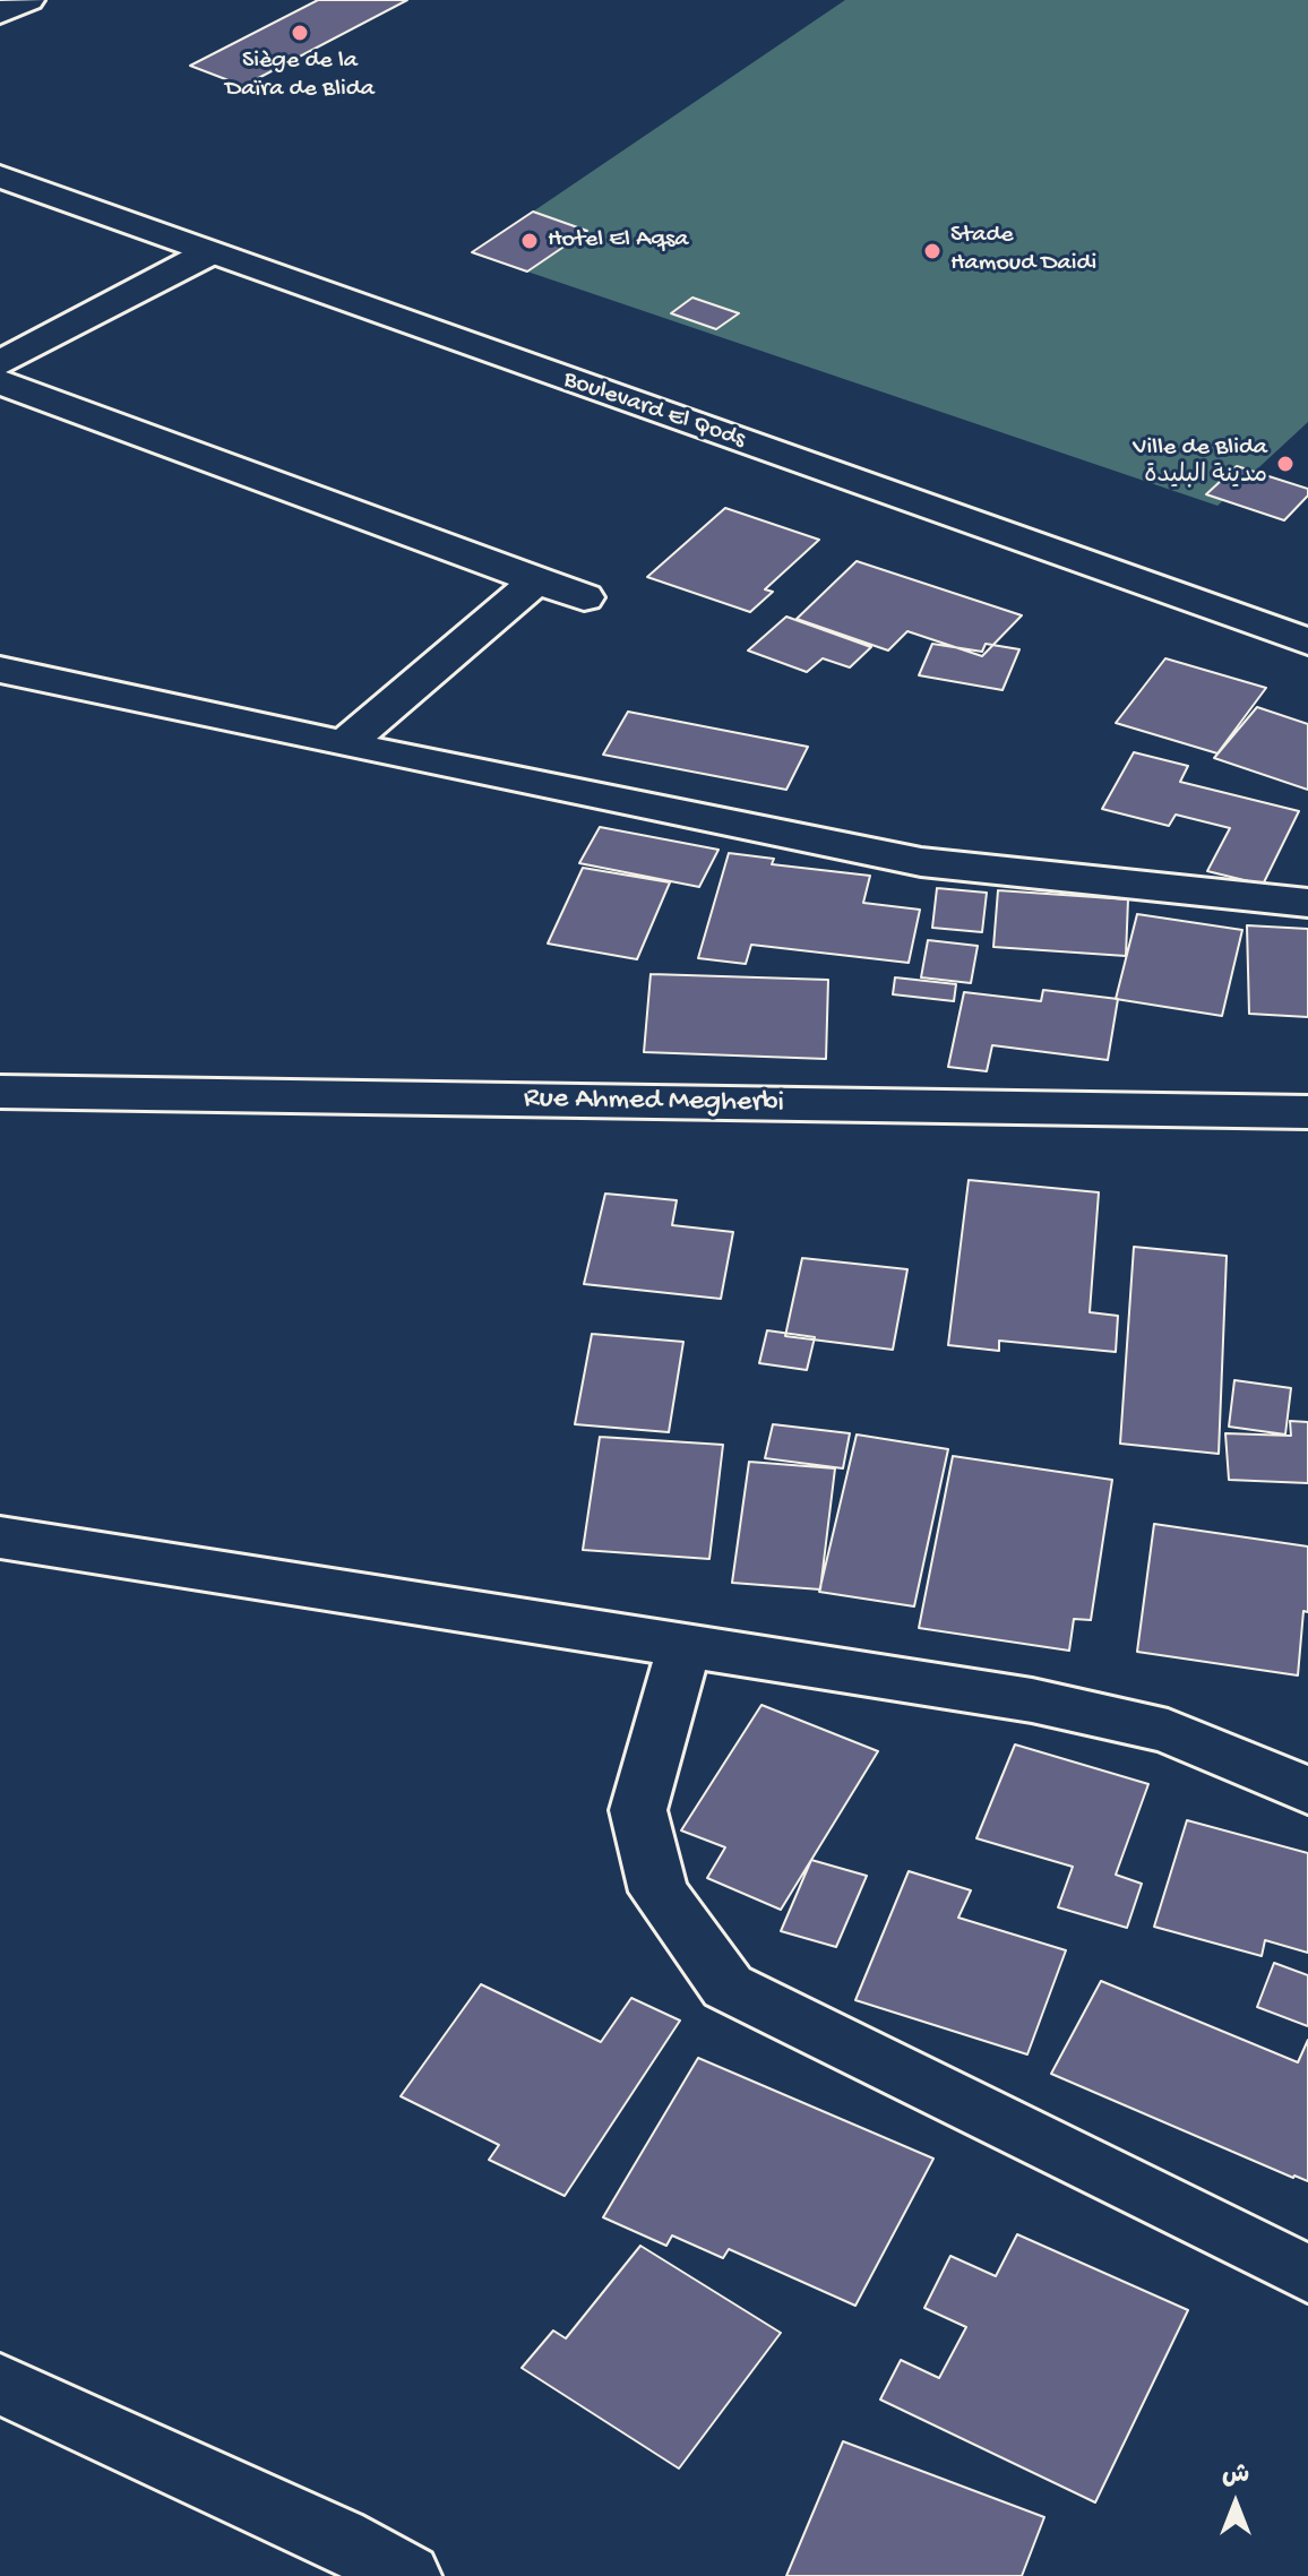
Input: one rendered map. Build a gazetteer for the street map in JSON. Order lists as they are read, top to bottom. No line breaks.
{"streets":{"street":["Boulevard El Qods","Rue Ahmed Megherbi"]},"places":["Siège de la Daïra de Blida","Hotel El Aqsa","Stade Hamoud Daidi","Ville de Blida مدينة البليدة"],"north":"top"}
